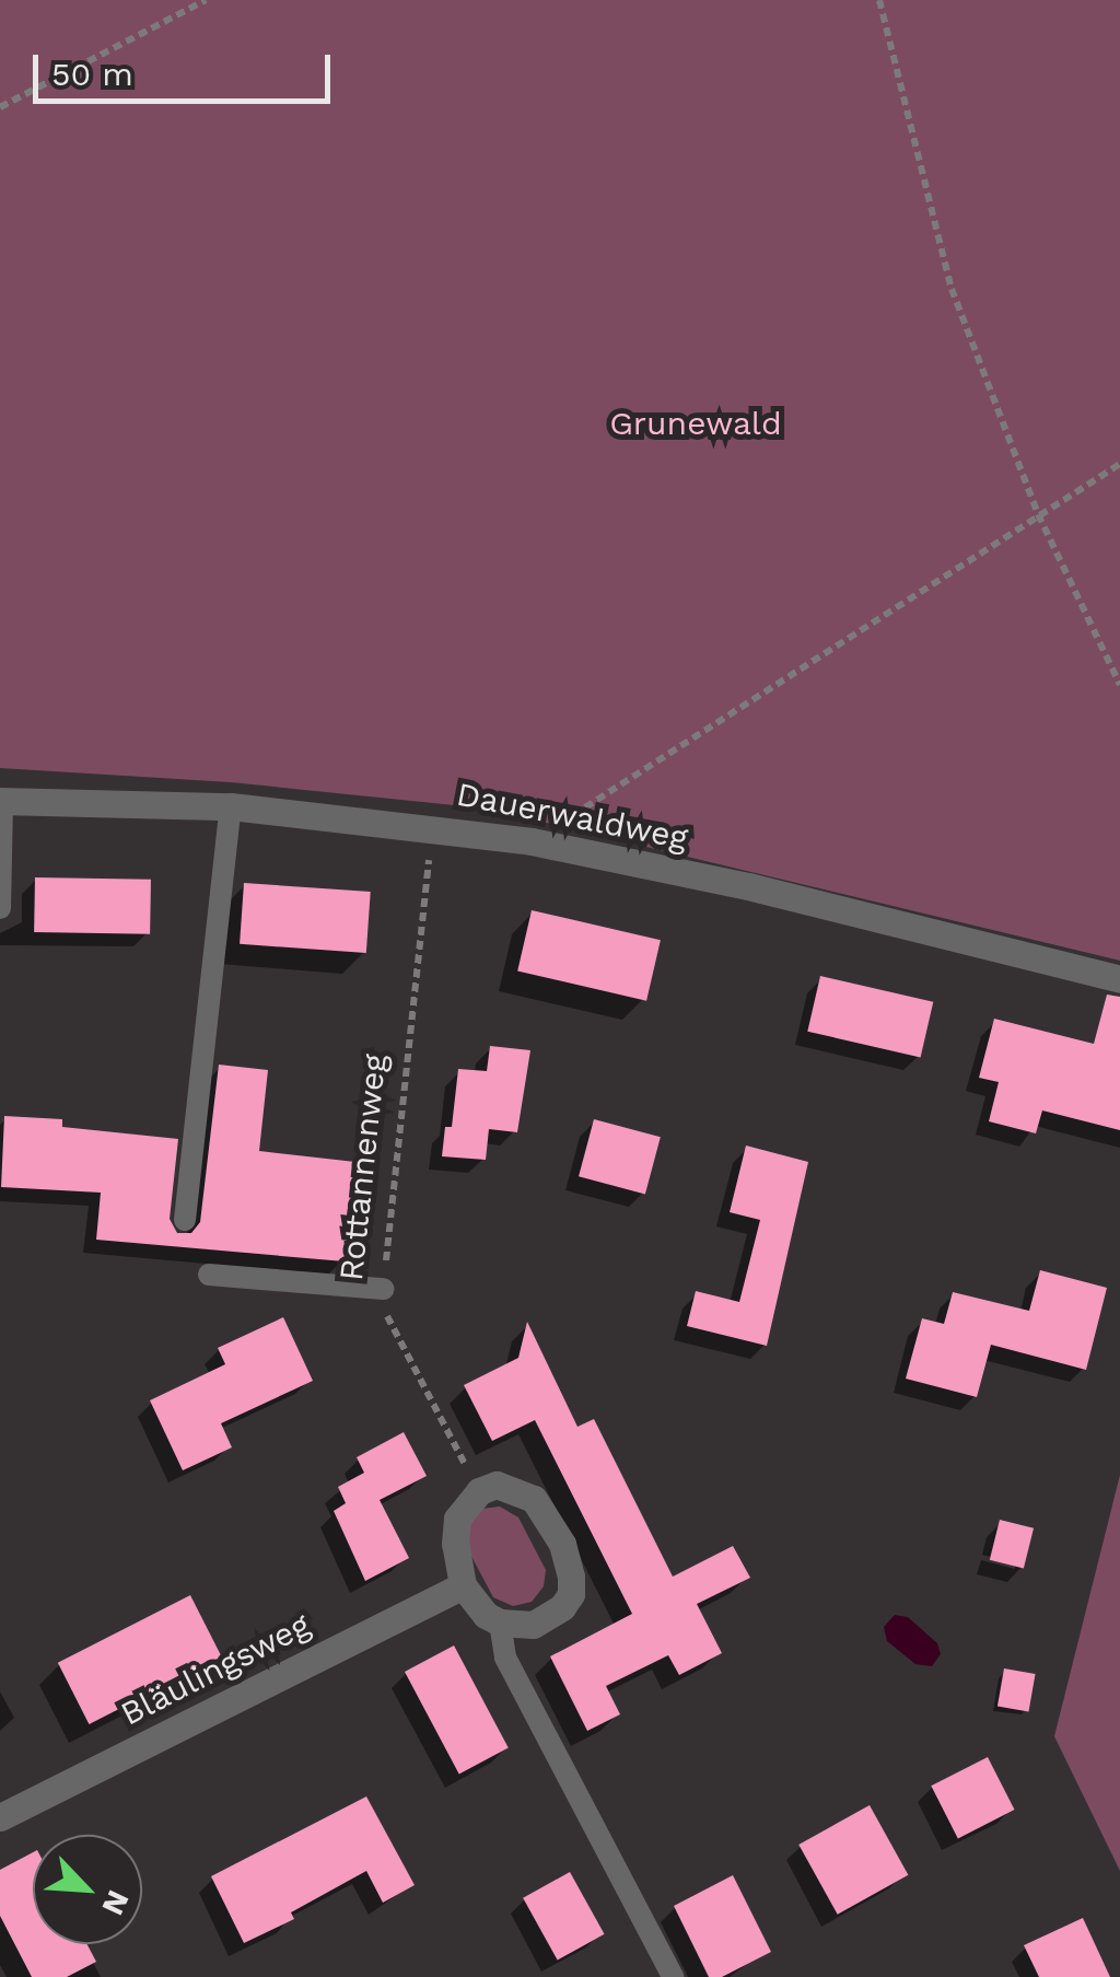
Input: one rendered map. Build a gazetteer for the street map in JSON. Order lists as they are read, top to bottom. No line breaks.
{"streets":{"street":["Dauerwaldweg","Bläulingsweg"],"path":["Rottannenweg"]},"crossings":[["Dauerwaldweg","Rottannenweg"],["Rottannenweg","Bläulingsweg"]],"parks":["Grunewald"],"scale_bar":"50 m","north":"bottom right"}
